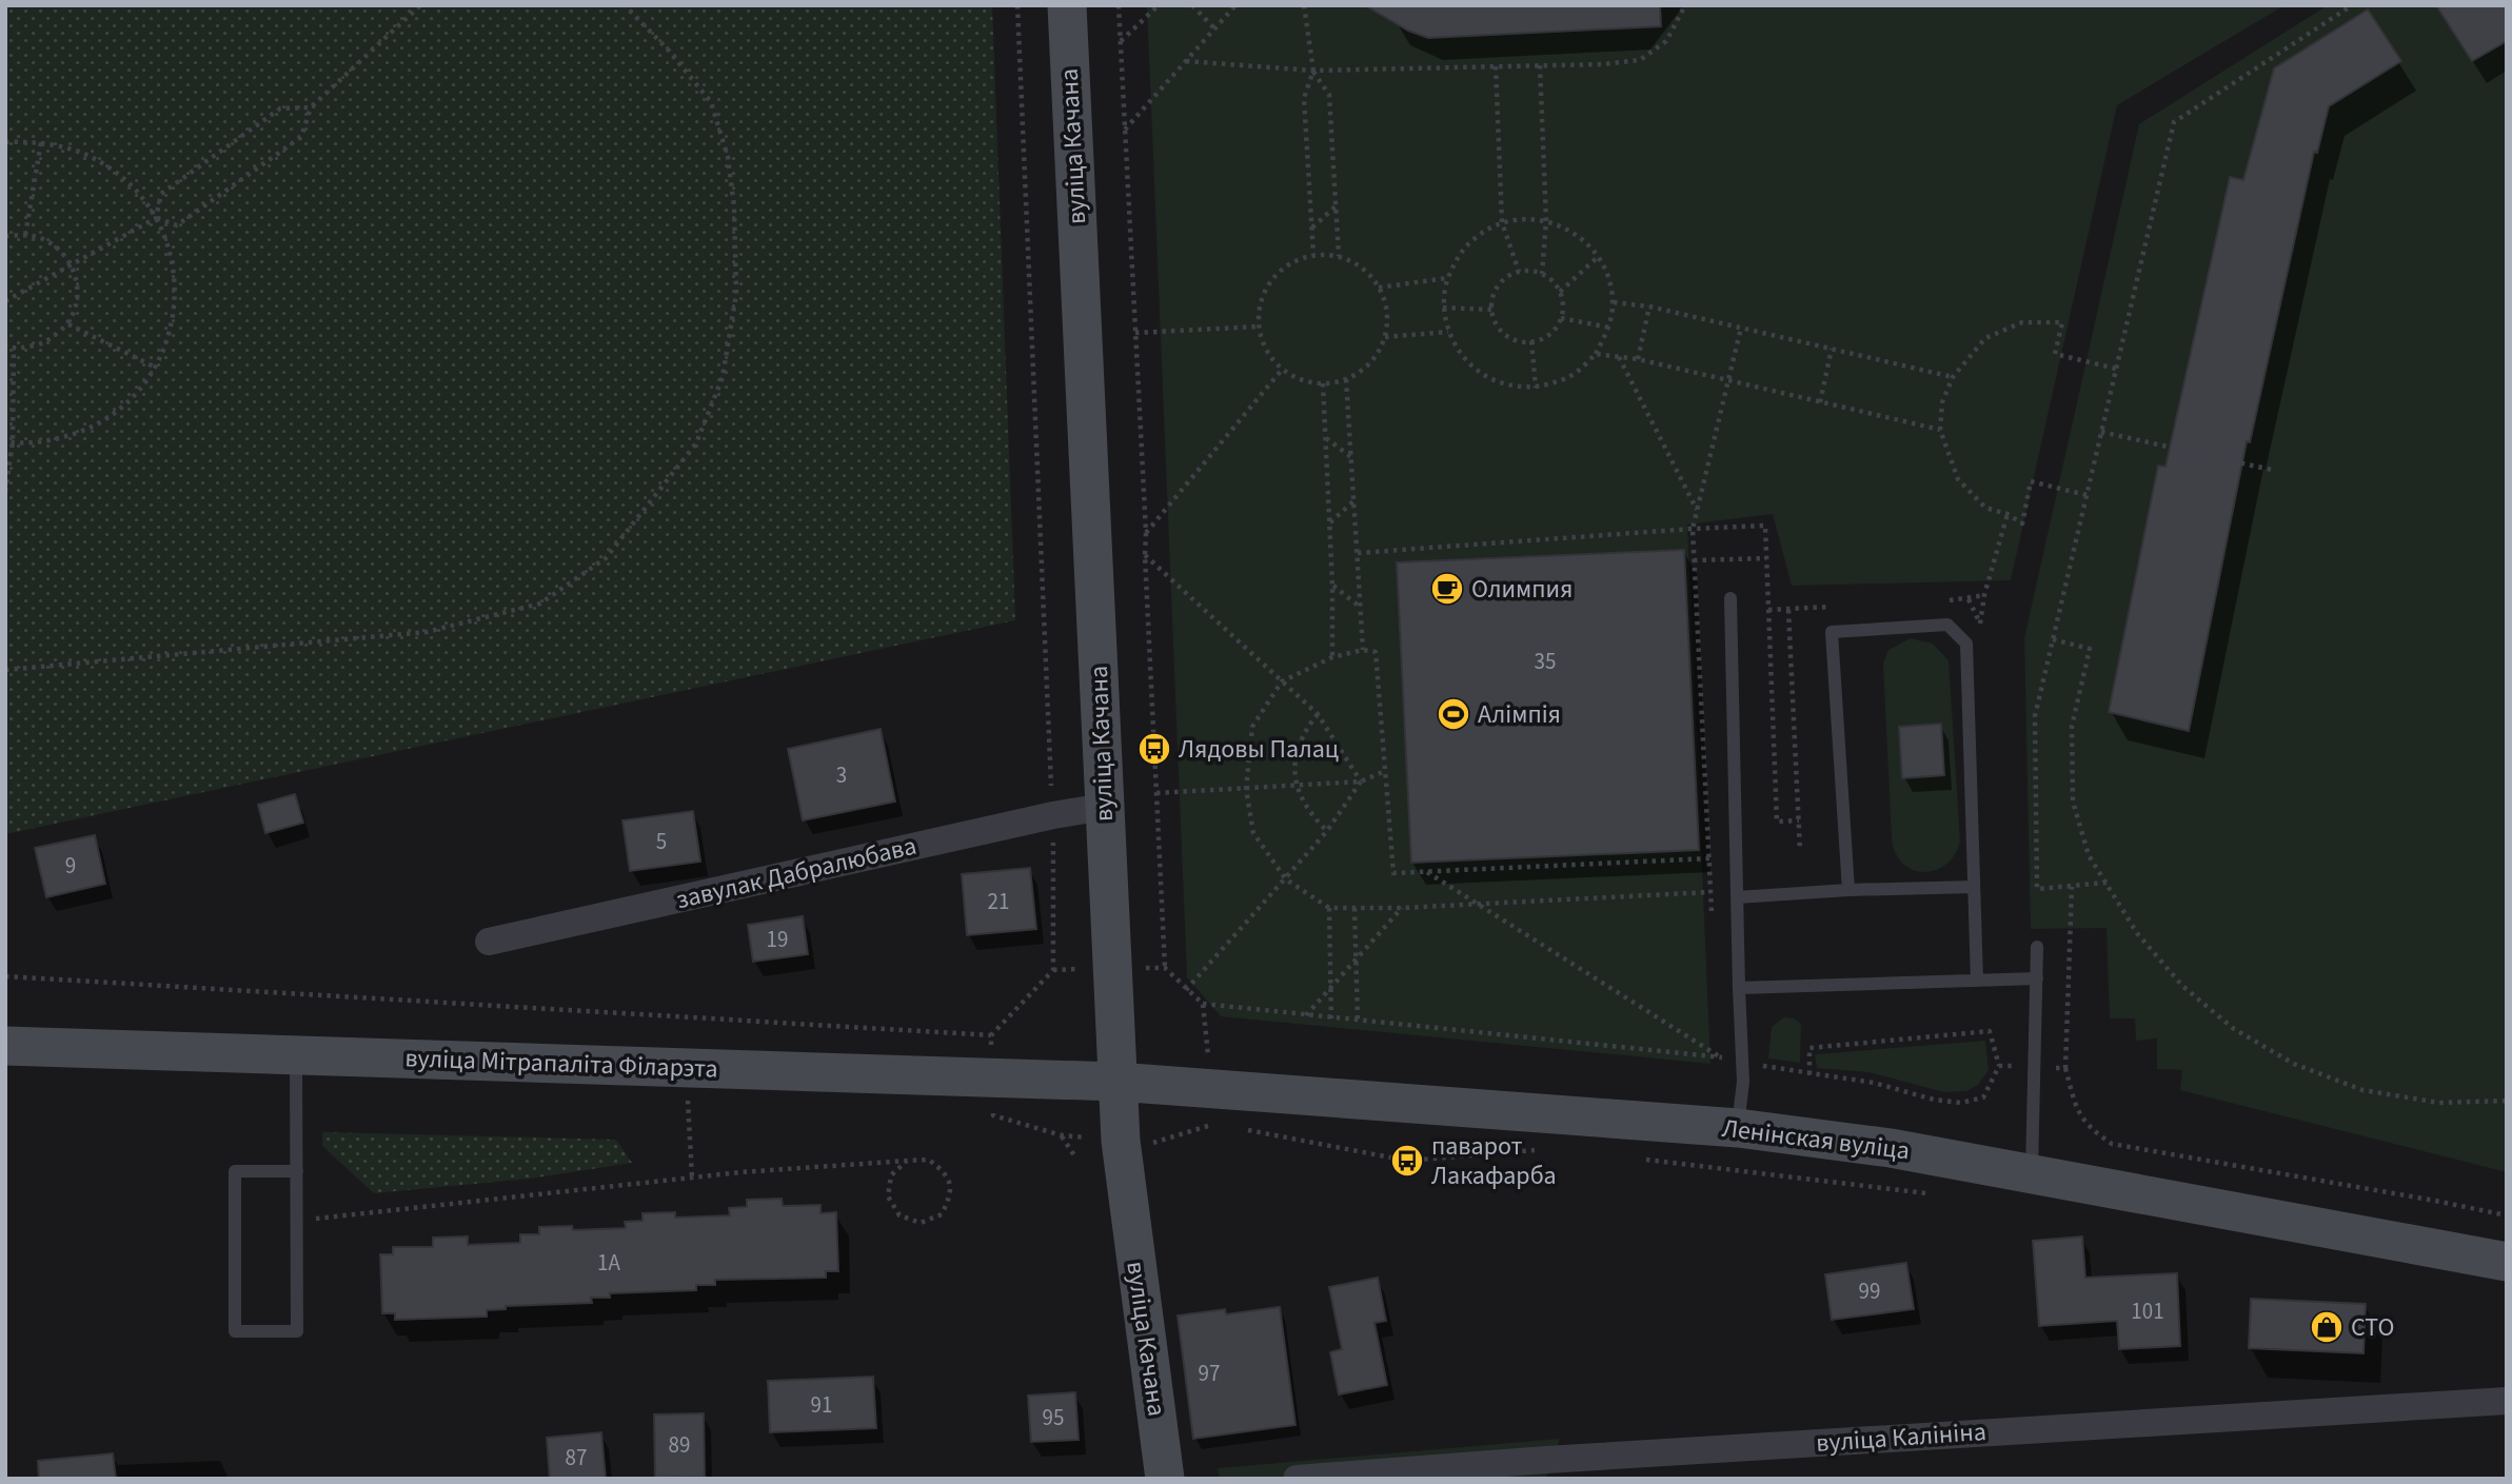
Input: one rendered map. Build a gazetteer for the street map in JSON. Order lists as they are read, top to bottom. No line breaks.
{"streets":{"main road":["вуліца Качана","вуліца Мітрапаліта Філарэта","Ленінская вуліца"],"street":["завулак Дабралюбава","вуліца Калініна"]},"crossings":[["вуліца Качана","завулак Дабралюбава"],["вуліца Качана","вуліца Мітрапаліта Філарэта"],["вуліца Качана","Ленінская вуліца"],["вуліца Мітрапаліта Філарэта","Ленінская вуліца"]],"places":{"cafe":["Олимпия"],"sports":["Алімпія"],"bus stop":["Лядовы Палац","паварот Лакафарба"],"shop":["СТО"]},"house_numbers":["35","3","5","9","21","19","1А","99","101","97","91","95","89","87"]}
